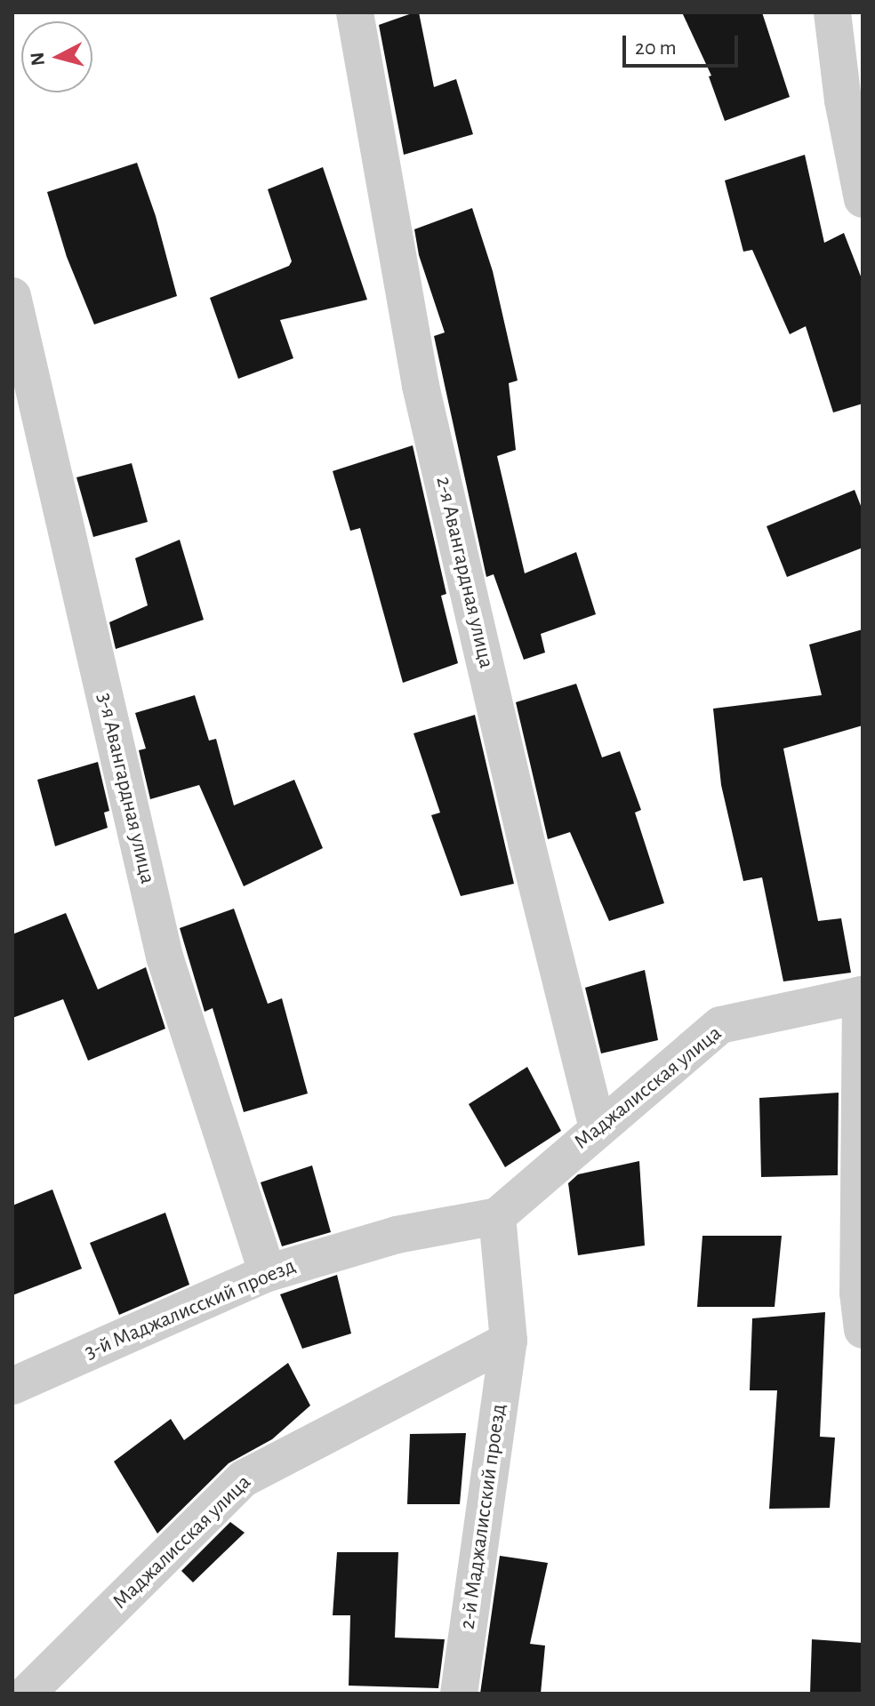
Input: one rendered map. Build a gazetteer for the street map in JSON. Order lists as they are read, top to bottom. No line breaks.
{"streets":{"street":["2-я Авангардная улица","3-я Авангардная улица","Маджалисская улица","3-й Маджалисский проезд","2-й Маджалисский проезд"]},"crossings":[["2-я Авангардная улица","Маджалисская улица"],["3-я Авангардная улица","3-й Маджалисский проезд"],["Маджалисская улица","3-й Маджалисский проезд"],["Маджалисская улица","2-й Маджалисский проезд"],["3-й Маджалисский проезд","2-й Маджалисский проезд"]],"scale_bar":"20 m","north":"left"}
